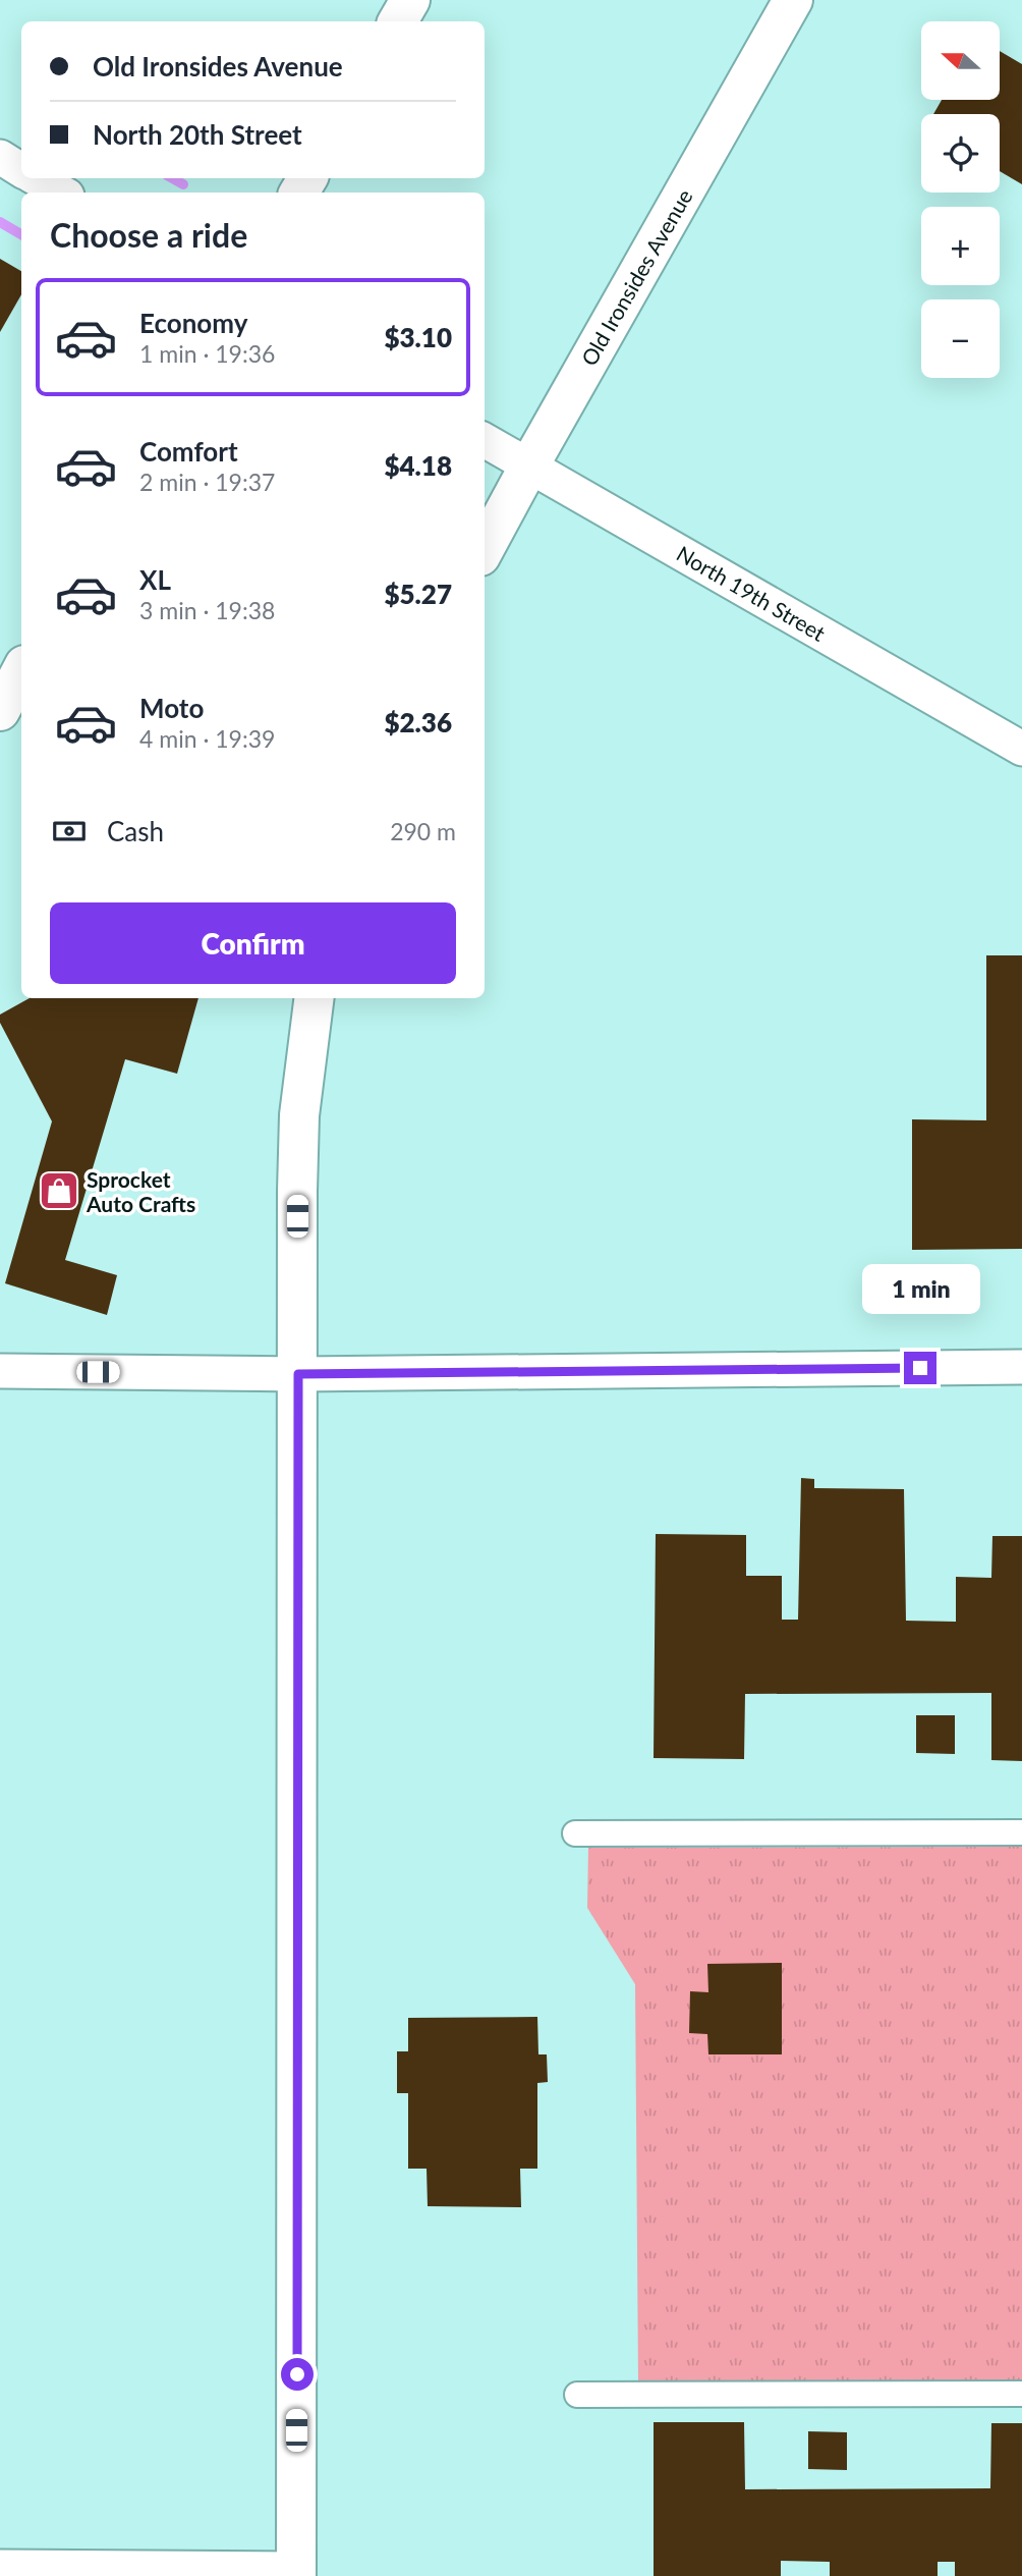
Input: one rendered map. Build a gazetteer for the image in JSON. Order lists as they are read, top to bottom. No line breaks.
{"streets":{"street":["Old Ironsides Avenue","North 19th Street"]},"crossings":[["Old Ironsides Avenue","North 19th Street"]],"places":{"shop":["Sprocket Auto Crafts"]},"north":"left","page":{"map_buttons":["+","−"],"banner":["Old Ironsides Avenue","North 20th Street"],"heading":"Choose a ride","list":[{"name":"Economy","note":"1 min · 19:36","value":"$3.10"},{"name":"Comfort","note":"2 min · 19:37","value":"$4.18"},{"name":"XL","note":"3 min · 19:38","value":"$5.27"},{"name":"Moto","note":"4 min · 19:39","value":"$2.36"}],"pay":["Cash","290 m"],"buttons":"Confirm","bubble":"1 min"}}
